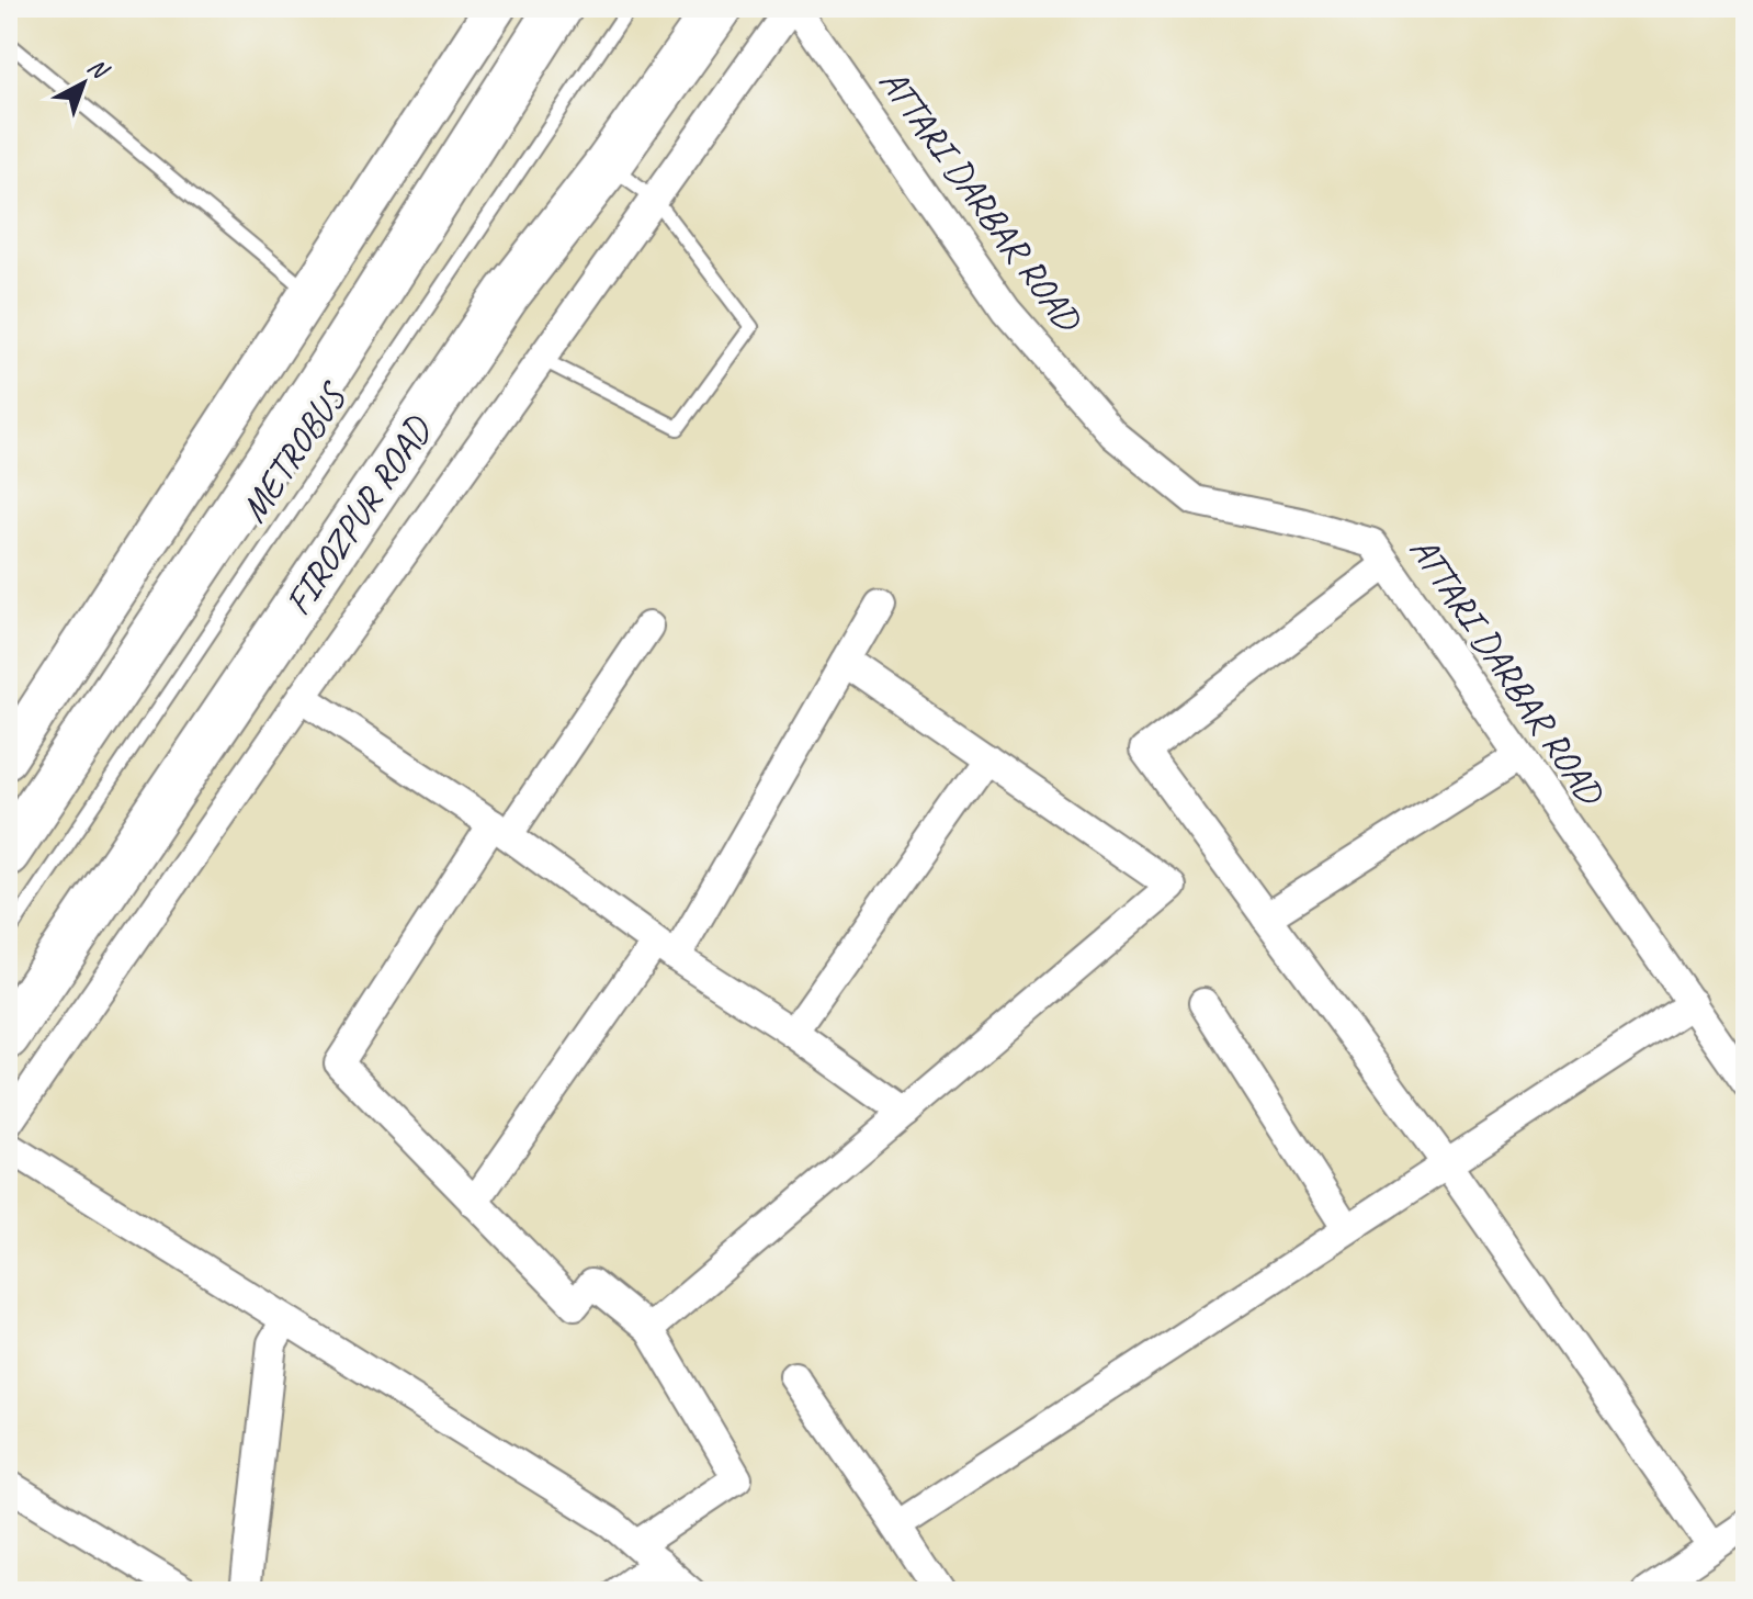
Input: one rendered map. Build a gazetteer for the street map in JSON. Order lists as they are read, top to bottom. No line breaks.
{"streets":{"main road":["FIROZPUR ROAD"],"street":["ATTARI DARBAR ROAD"],"lane":["METROBUS"]},"north":"top right"}
